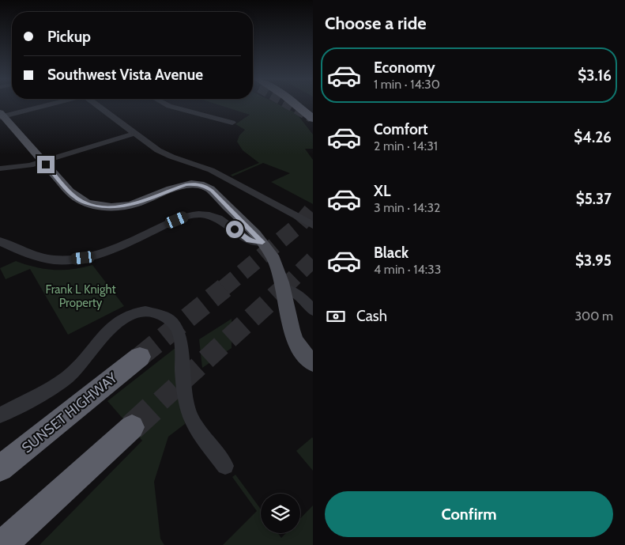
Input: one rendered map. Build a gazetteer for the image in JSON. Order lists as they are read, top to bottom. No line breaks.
{"streets":{"highway":["SUNSET HIGHWAY"]},"parks":["Frank L Knight Property"],"page":{"heading":"Choose a ride","banner":["Pickup","Southwest Vista Avenue"],"list":[{"name":"Economy","note":"1 min · 14:30","value":"$3.16"},{"name":"Comfort","note":"2 min · 14:31","value":"$4.26"},{"name":"XL","note":"3 min · 14:32","value":"$5.37"},{"name":"Black","note":"4 min · 14:33","value":"$3.95"}],"pay":["Cash","300 m"],"buttons":"Confirm"}}
